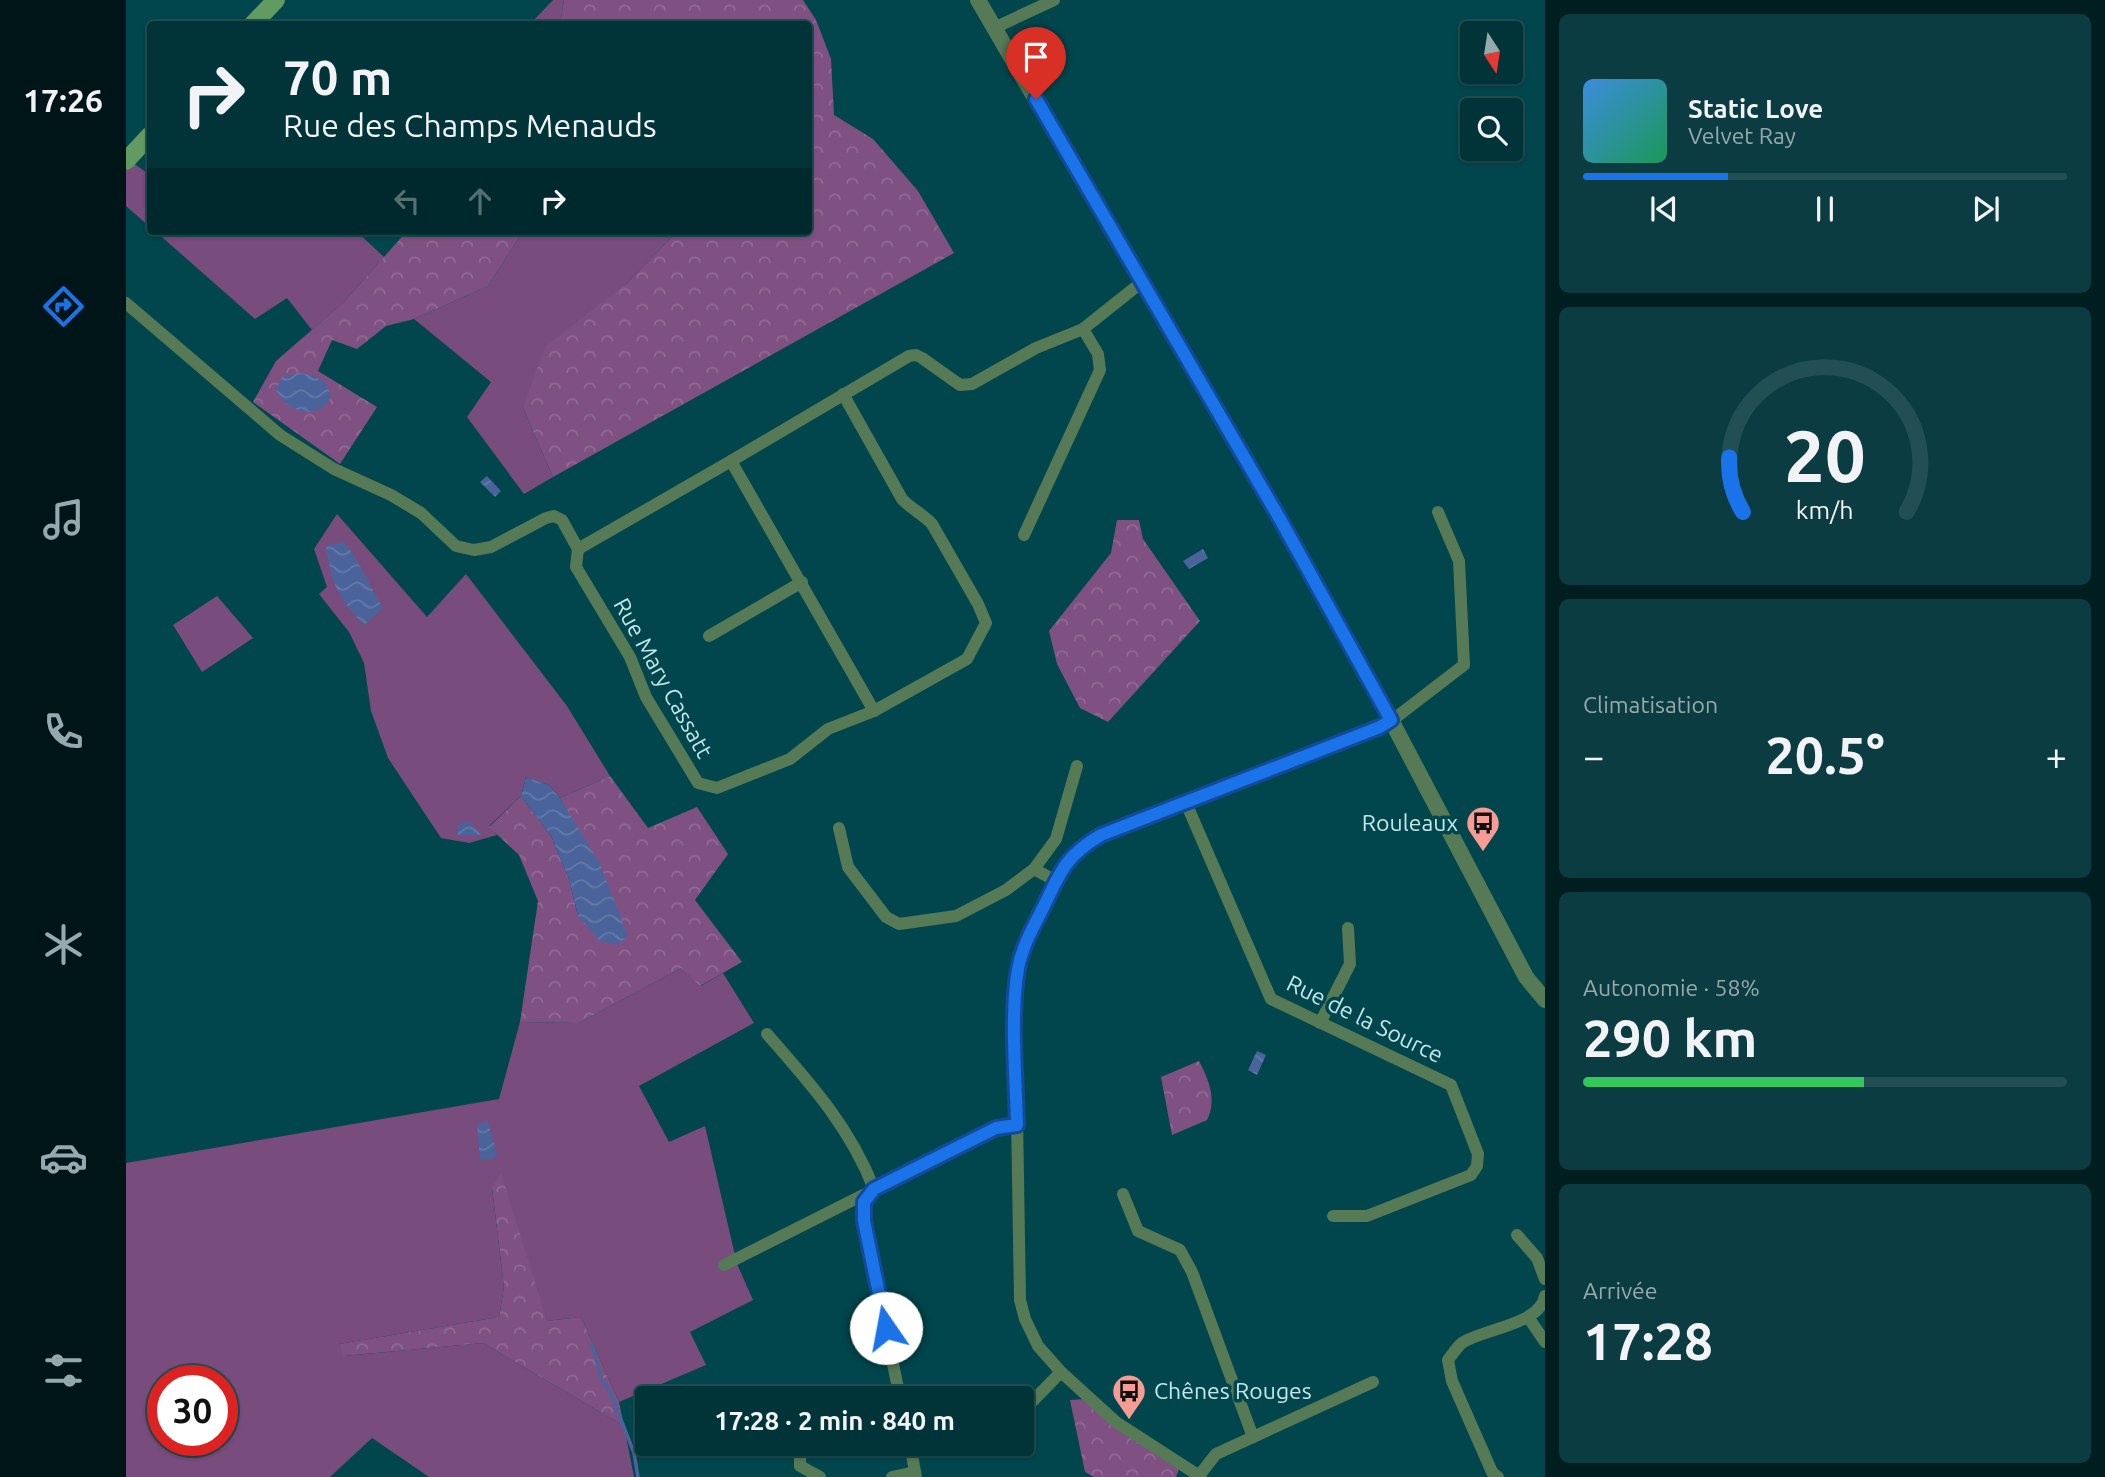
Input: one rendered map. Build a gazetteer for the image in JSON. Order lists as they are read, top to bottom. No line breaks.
{"streets":{"street":["Rue Mary Cassatt","Rue de la Source"]},"places":{"bus stop":["Rouleaux","Chênes Rouges"]},"north":"bottom","page":{"tabs":"17:26","turn":["70 m","Rue des Champs Menauds"],"song":["Static Love","Velvet Ray"],"tile":["Climatisation",["Autonomie · 58%","290 km"],["Arrivée","17:28"]],"heat":["−","20.5°","+"],"limit":"30","trip":"17:28 · 2 min · 840 m","gauge":["20","km/h"]}}
